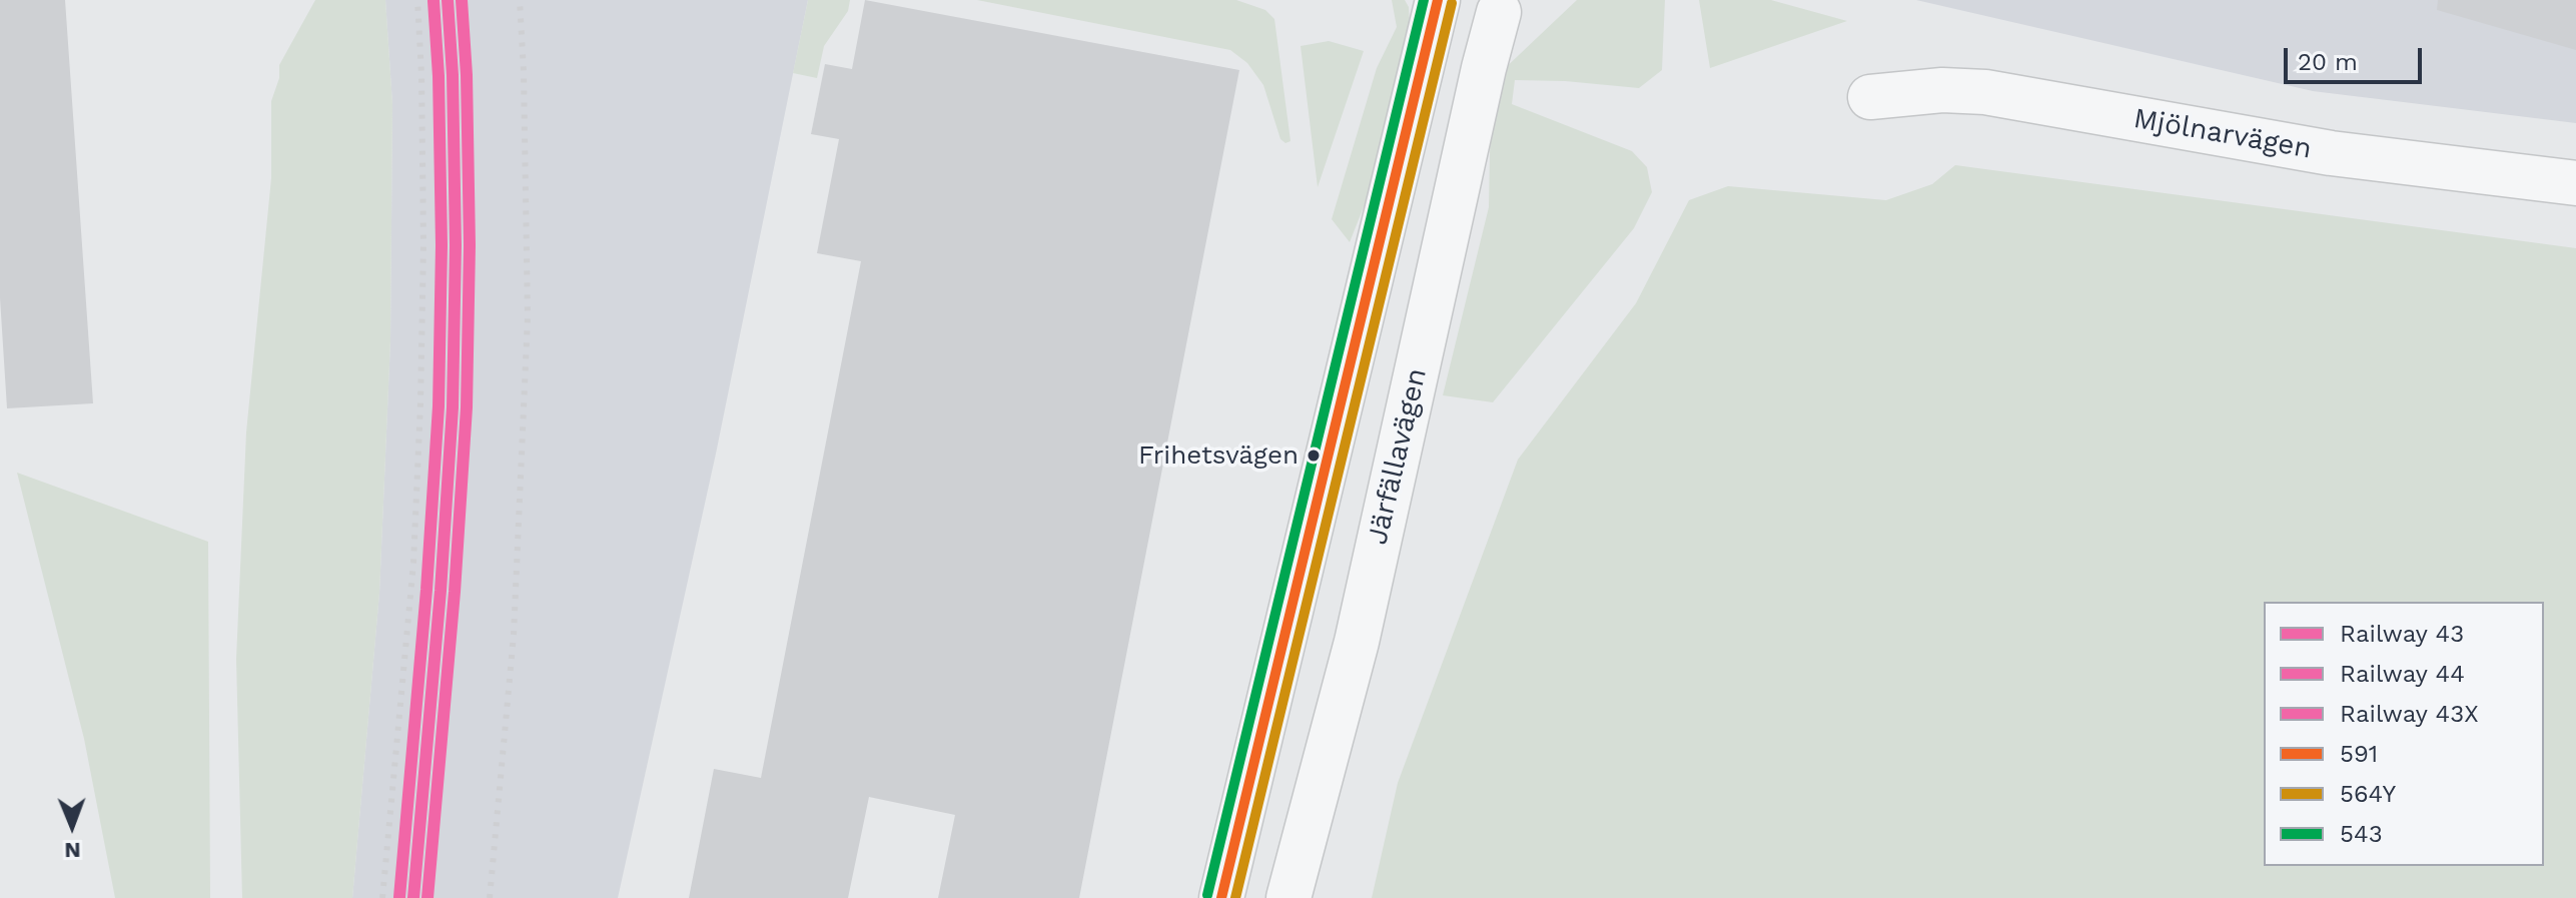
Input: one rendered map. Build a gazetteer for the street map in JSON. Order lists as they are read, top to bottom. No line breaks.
{"streets":{"street":["Mjölnarvägen","Järfällavägen"]},"places":["Frihetsvägen"],"lines":["rail line 43","rail line 44","transit line 591","transit line 543","rail line 43X","transit line 564Y"],"legend":["Railway 43","Railway 44","Railway 43X","591","564Y","543"],"scale_bar":"20 m","north":"bottom"}
